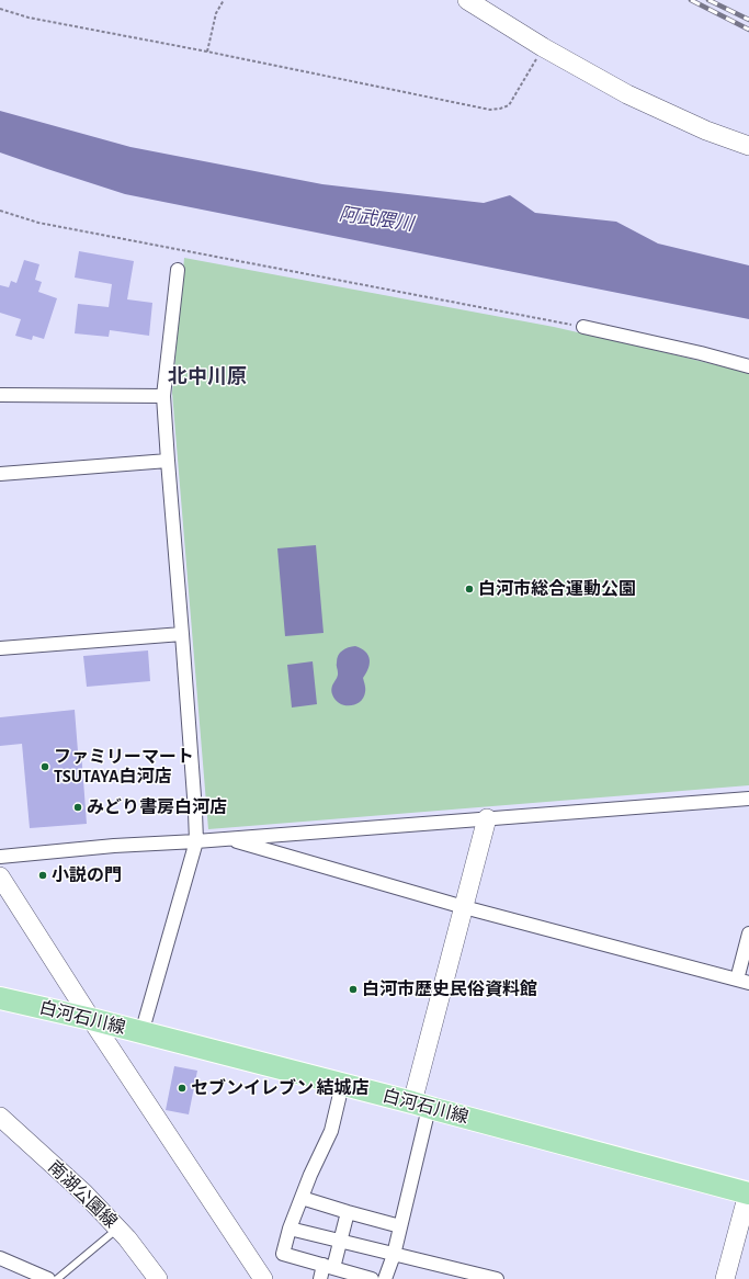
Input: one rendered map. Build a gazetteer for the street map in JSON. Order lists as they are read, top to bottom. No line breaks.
{"streets":{"main road":["白河石川線"],"street":["南湖公園線"]},"districts":["北中川原"],"water":["阿武隈川"],"places":["白河市総合運動公園","ファミリーマート TSUTAYA白河店","みどり書房白河店","小説の門","白河市歴史民俗資料館","セブンイレブン 結城店"]}
